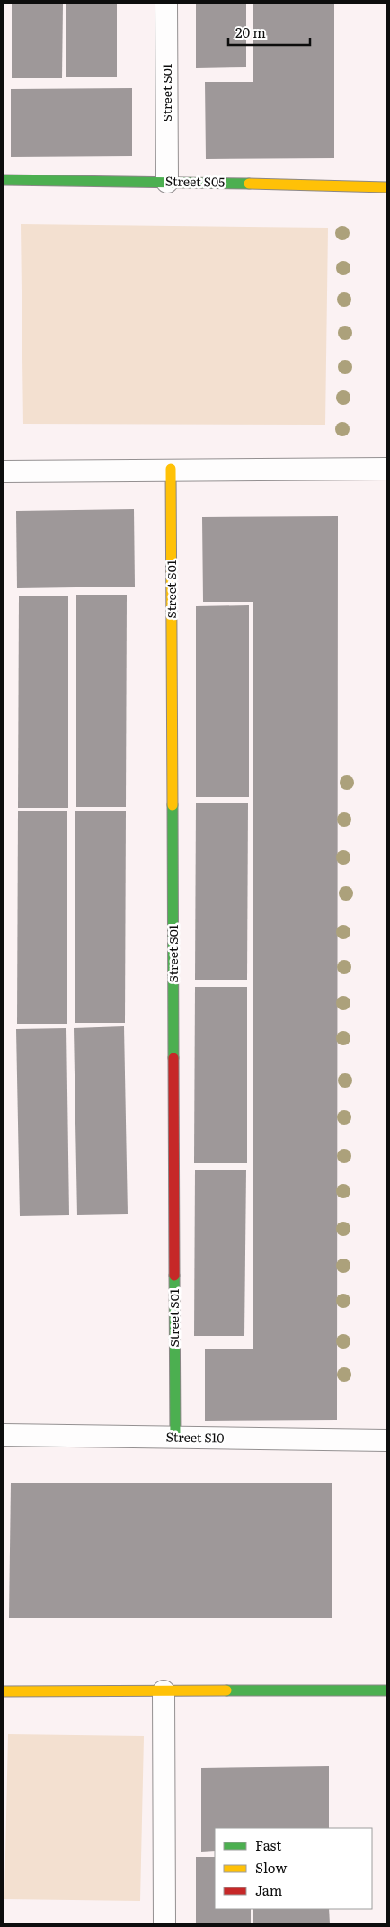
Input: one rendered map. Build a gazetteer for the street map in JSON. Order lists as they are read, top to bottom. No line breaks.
{"streets":{"street":["Street S01","Street S05","Street S10"]},"crossings":[["Street S01","Street S05"],["Street S01","Street S10"]],"legend":["Fast","Slow","Jam"],"scale_bar":"20 m"}
